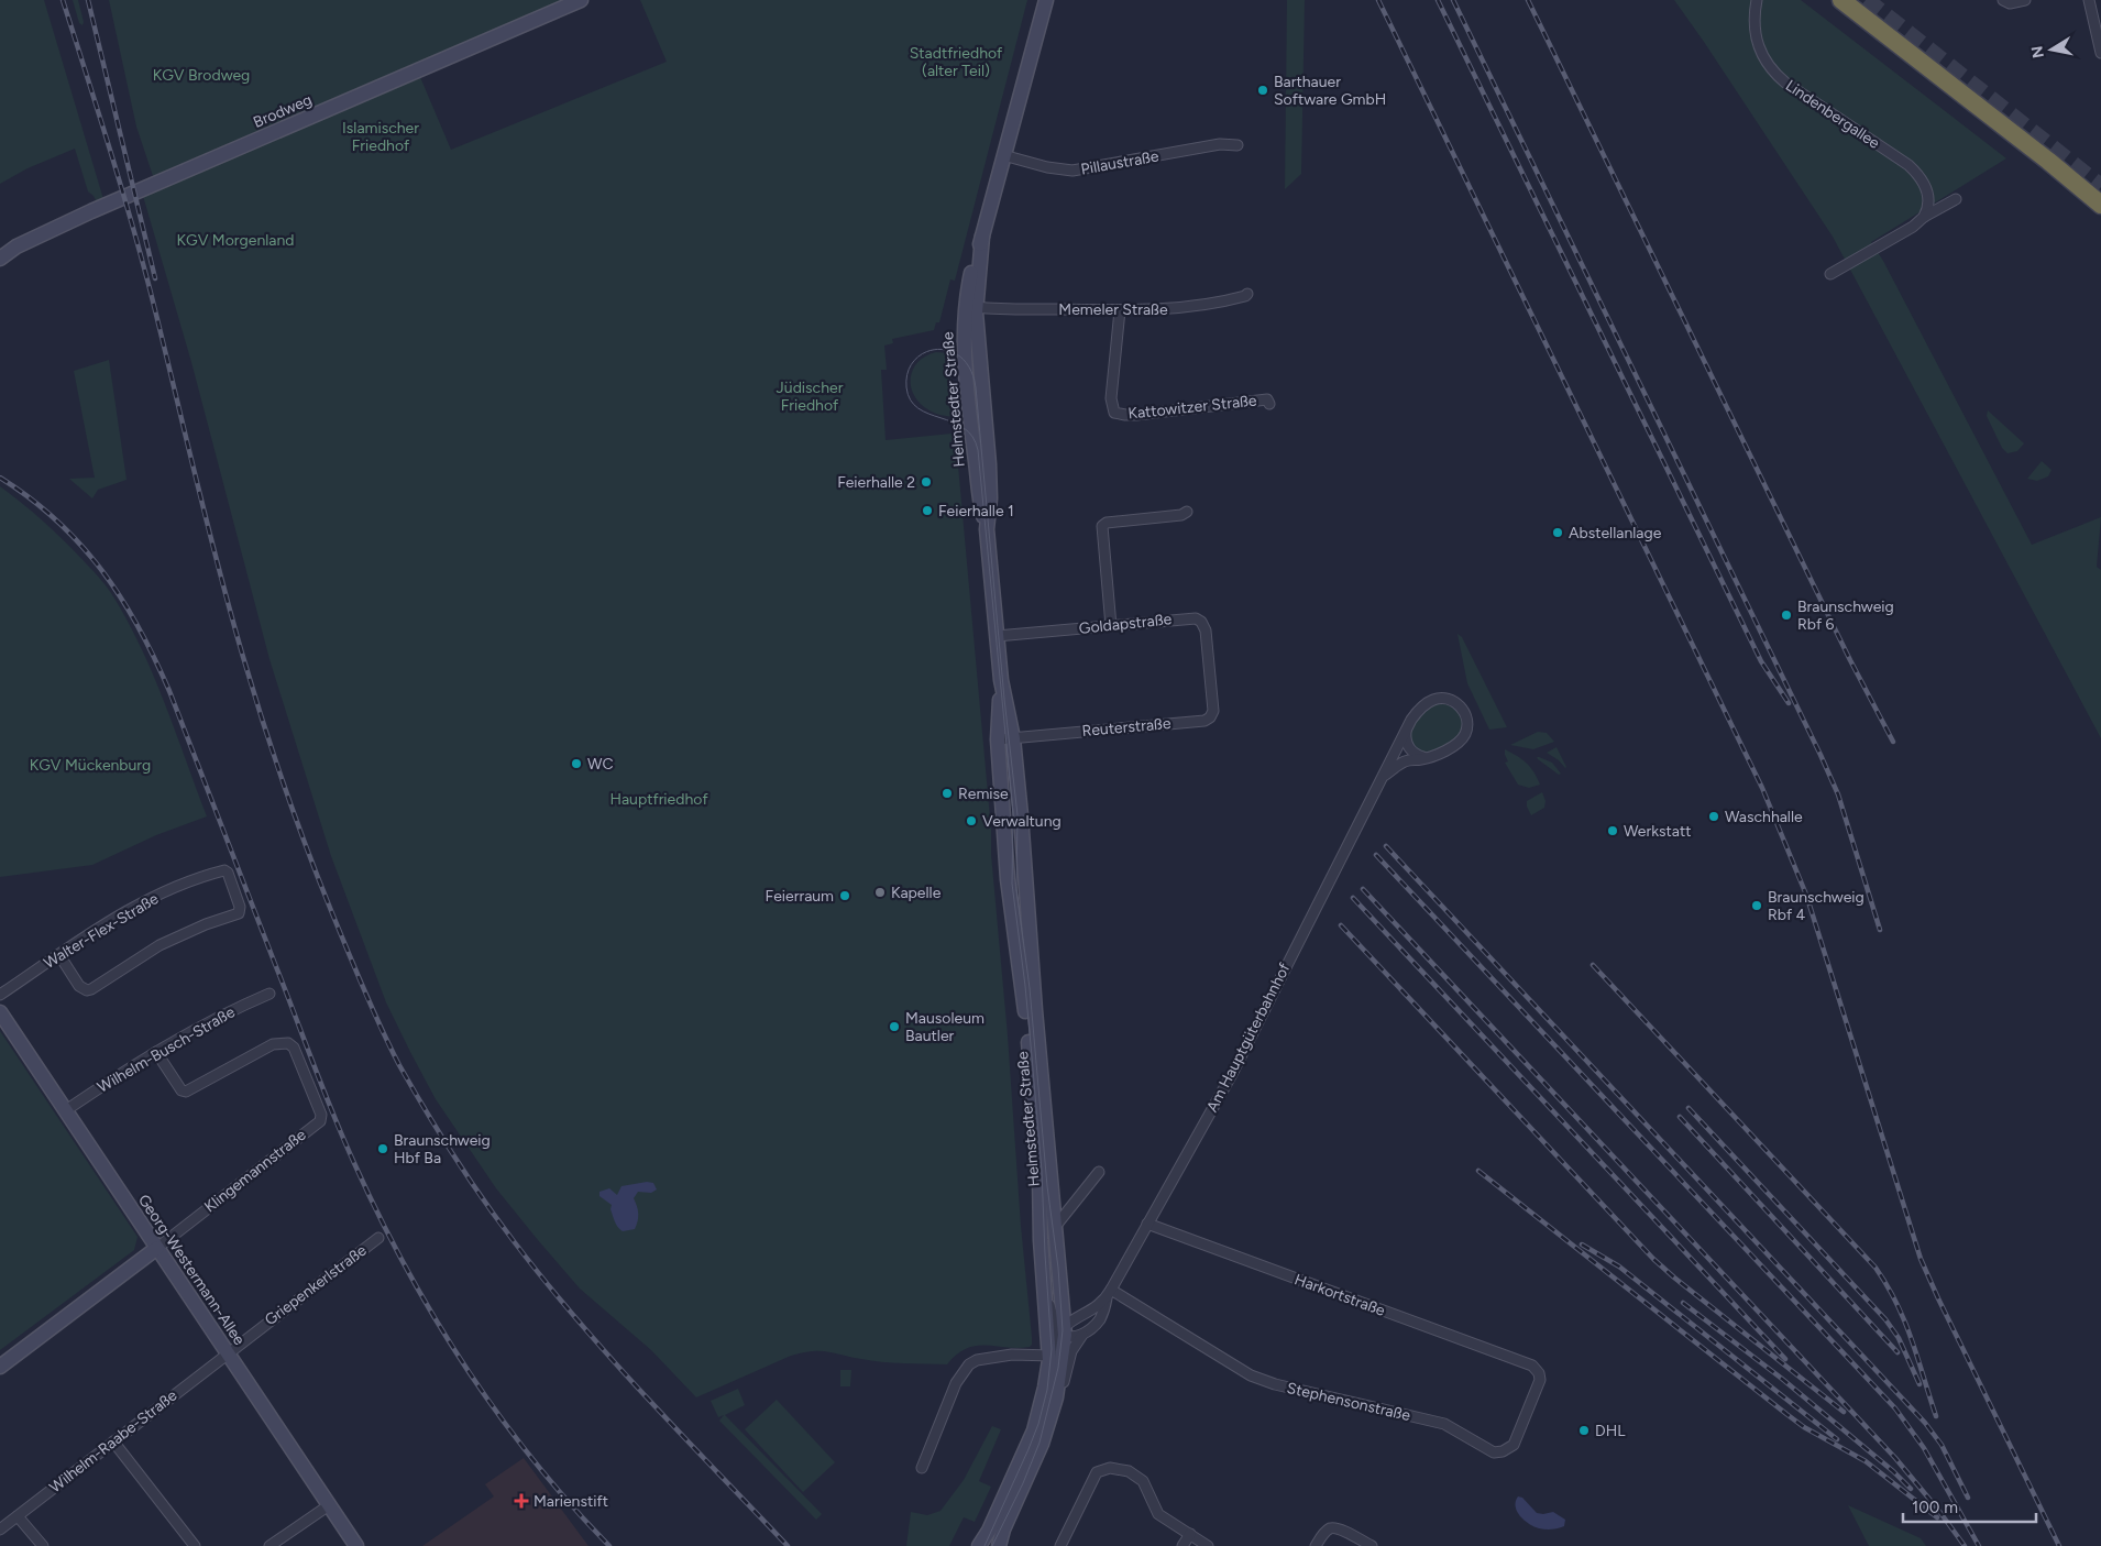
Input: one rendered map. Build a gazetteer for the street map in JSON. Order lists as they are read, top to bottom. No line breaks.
{"streets":{"main road":["Brodweg","Helmstedter Straße","Georg-Westermann-Allee"],"street":["Lindenbergallee","Pillaustraße","Memeler Straße","Kattowitzer Straße","Goldapstraße","Reuterstraße","Walter-Flex-Straße","Am Hauptgüterbahnhof","Wilhelm-Busch-Straße","Klingemannstraße","Griepenkerlstraße","Harkortstraße","Stephensonstraße","Wilhelm-Raabe-Straße"]},"crossings":[["Pillaustraße","Helmstedter Straße"],["Memeler Straße","Helmstedter Straße"],["Memeler Straße","Kattowitzer Straße"],["Helmstedter Straße","Goldapstraße"],["Helmstedter Straße","Reuterstraße"],["Helmstedter Straße","Am Hauptgüterbahnhof"],["Goldapstraße","Reuterstraße"],["Am Hauptgüterbahnhof","Harkortstraße"],["Am Hauptgüterbahnhof","Stephensonstraße"],["Wilhelm-Busch-Straße","Klingemannstraße"],["Wilhelm-Busch-Straße","Georg-Westermann-Allee"],["Klingemannstraße","Georg-Westermann-Allee"],["Georg-Westermann-Allee","Griepenkerlstraße"],["Georg-Westermann-Allee","Wilhelm-Raabe-Straße"],["Griepenkerlstraße","Wilhelm-Raabe-Straße"],["Harkortstraße","Stephensonstraße"]],"parks":["Stadtfriedhof (alter Teil)","KGV Brodweg","Islamischer Friedhof","KGV Morgenland","Jüdischer Friedhof","KGV Mückenburg","Hauptfriedhof"],"places":{"other":["Barthauer Software GmbH","Feierhalle 2","Feierhalle 1","Abstellanlage","Braunschweig Rbf 6","WC","Remise","Waschhalle","Verwaltung","Werkstatt","Kapelle","Feierraum","Braunschweig Rbf 4","Mausoleum Bautler","Braunschweig Hbf Ba","DHL"],"health":["Marienstift"]},"scale_bar":"100 m","north":"left"}
